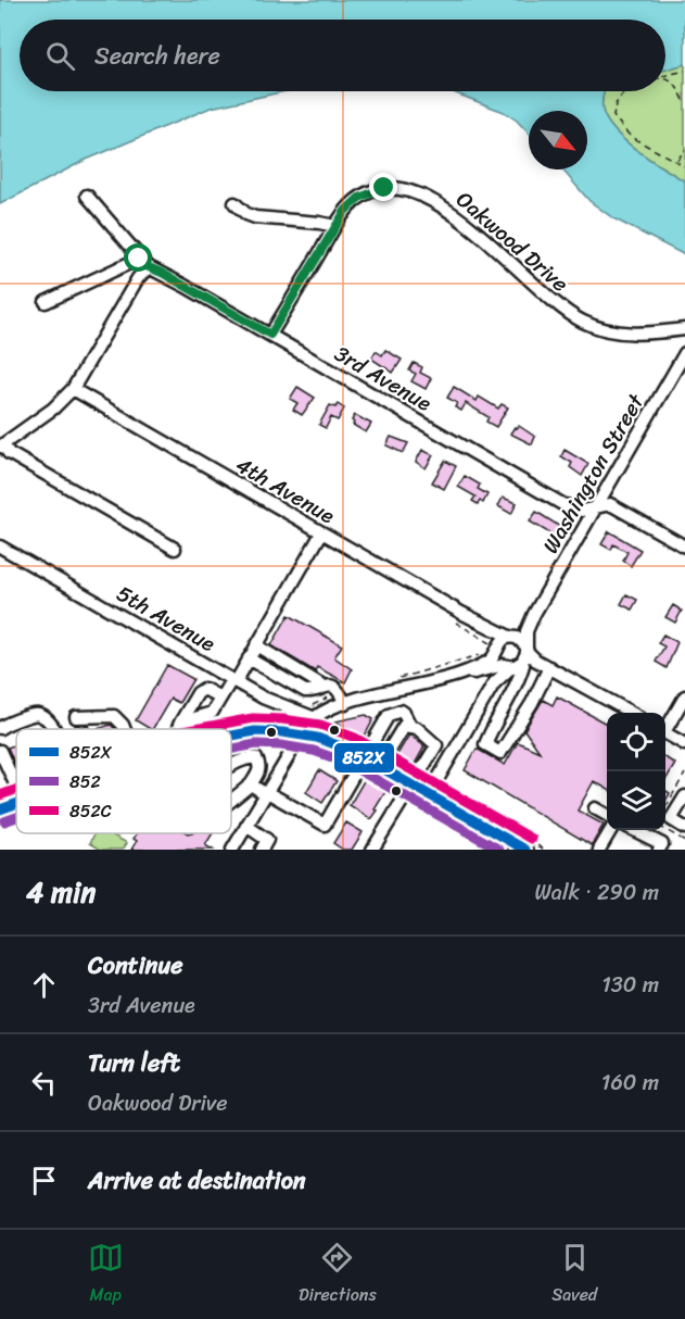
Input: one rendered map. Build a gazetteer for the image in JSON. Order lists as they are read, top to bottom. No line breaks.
{"streets":{"street":["Oakwood Drive","3rd Avenue","Washington Street","4th Avenue","5th Avenue"]},"crossings":[["Oakwood Drive","3rd Avenue"],["3rd Avenue","Washington Street"],["Washington Street","4th Avenue"]],"lines":["transit line 852C","transit line 852X","transit line 852"],"legend":["852X","852","852C"],"north":"bottom right","page":{"search":"Search here","heading":["4 min","Walk · 290 m"],"list":[["Continue","3rd Avenue","130 m"],["Turn left","Oakwood Drive","160 m"],"Arrive at destination"],"nav":["Map","Directions","Saved"]}}
